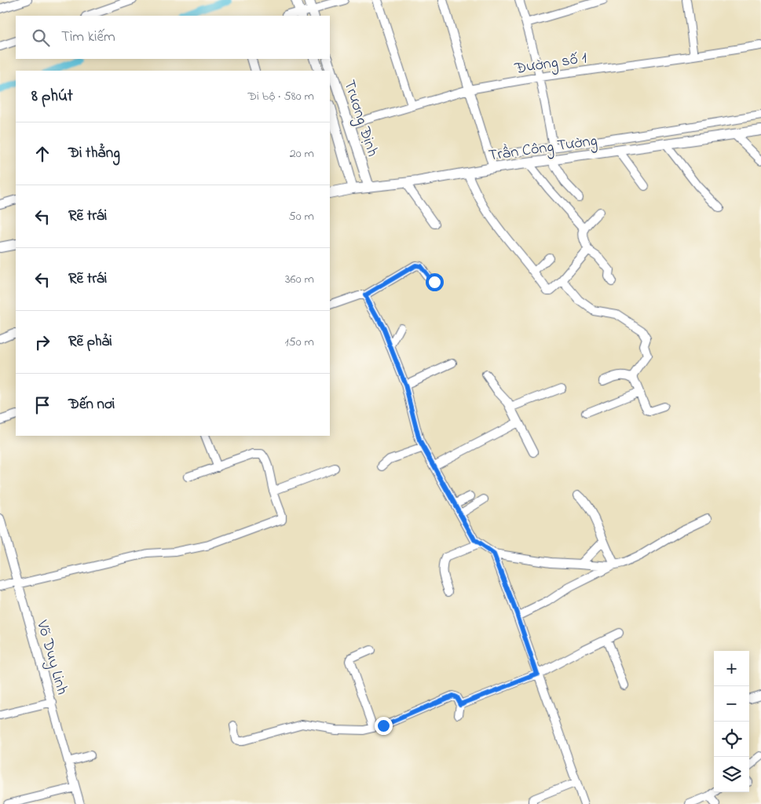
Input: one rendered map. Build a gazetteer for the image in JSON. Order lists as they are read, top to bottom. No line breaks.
{"streets":{"main road":["Trương Định","Trần Công Tường"],"street":["Đường số 1","Võ Duy Linh"]},"crossings":[["Đường số 1","Trương Định"],["Trương Định","Trần Công Tường"]],"page":{"search":"Tìm kiếm","heading":["8 phút","Đi bộ · 580 m"],"list":[["Đi thẳng","20 m"],["Rẽ trái","50 m"],["Rẽ trái","360 m"],["Rẽ phải","150 m"],"Đến nơi"],"map_buttons":["+","−"]}}
